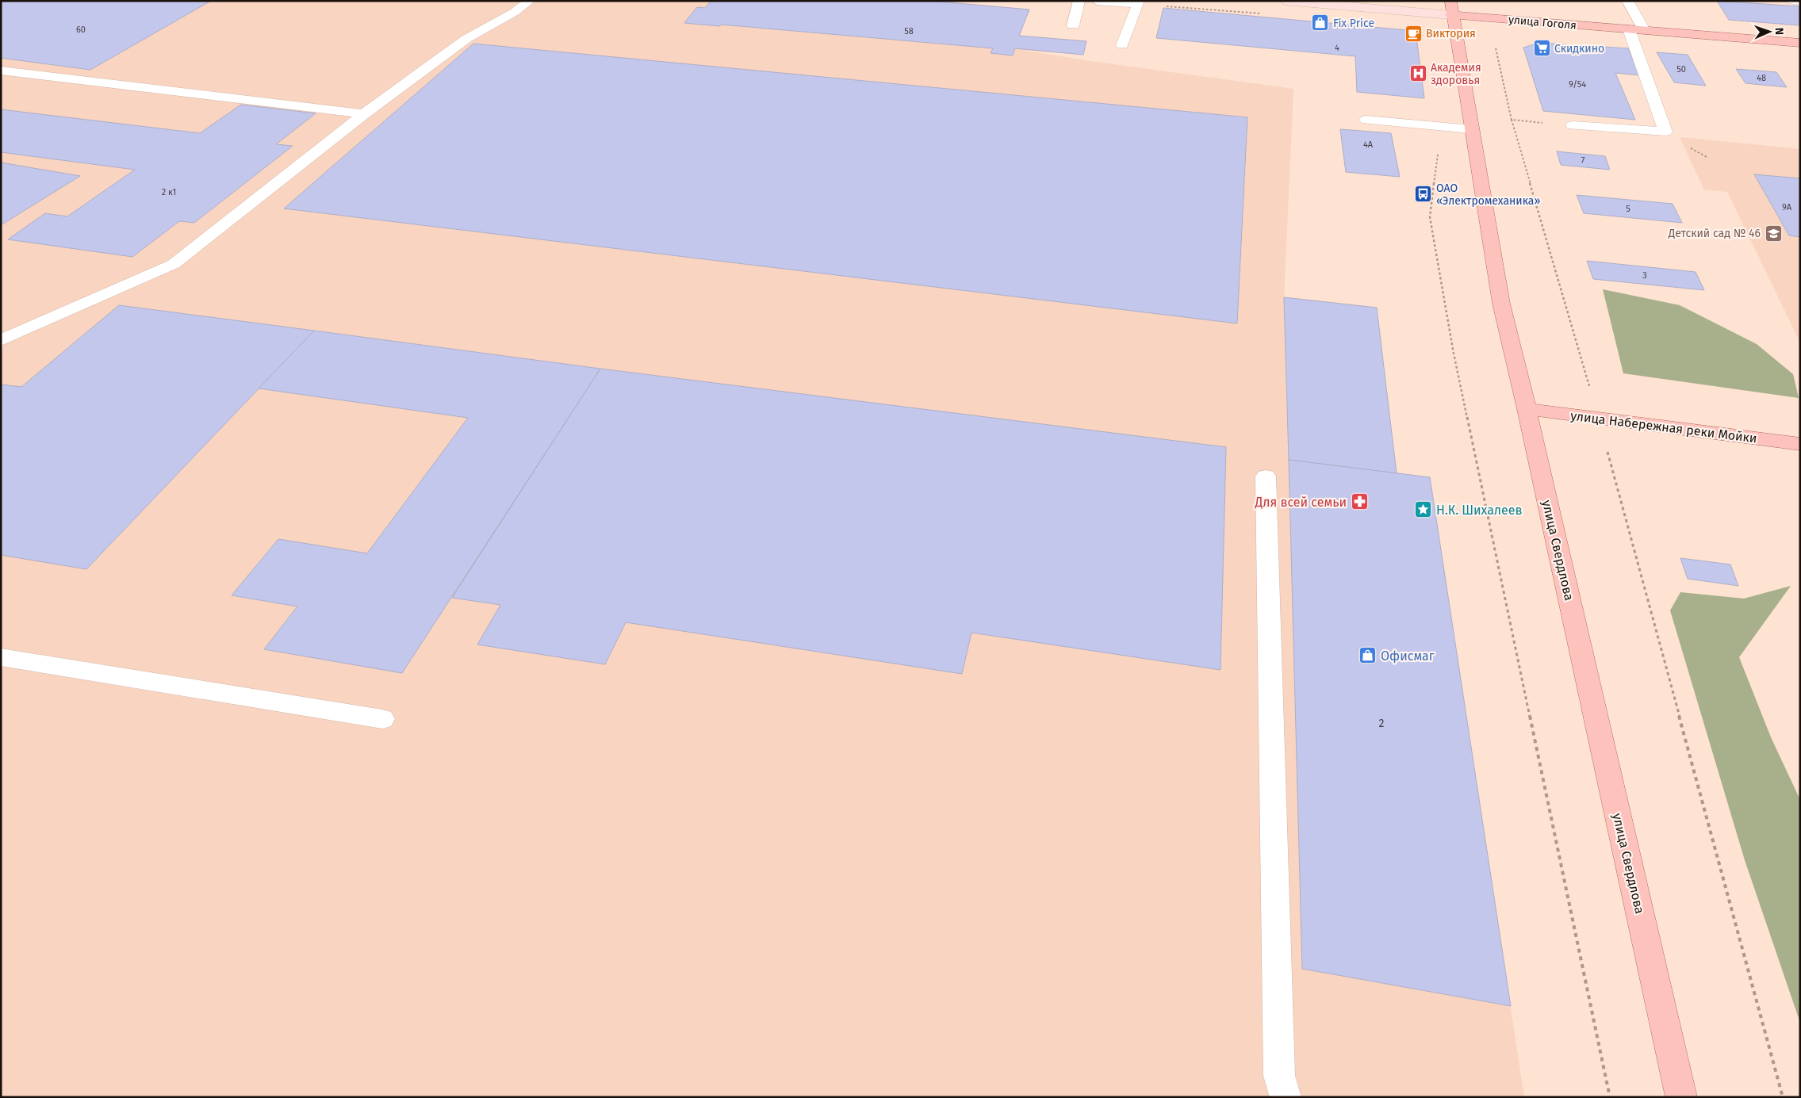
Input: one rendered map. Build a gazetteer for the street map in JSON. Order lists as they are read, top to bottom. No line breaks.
{"streets":{"main road":["улица Гоголя","улица Набережная реки Мойки","улица Свердлова"]},"crossings":[["улица Гоголя","улица Свердлова"],["улица Набережная реки Мойки","улица Свердлова"]],"places":{"shop":["Fix Price","Офисмаг"],"cafe":["Виктория"],"supermarket":["Скидкино"],"hospital":["Академия здоровья"],"bus stop":["ОАО «Электромеханика»"],"school or university":["Детский сад № 46"],"pharmacy":["Для всей семьи"],"place":["Н.К. Шихалеев"]},"house_numbers":["60","58","4","50","48","9/54","4А","7","2 к1","9А","5","3","2"],"north":"right"}
